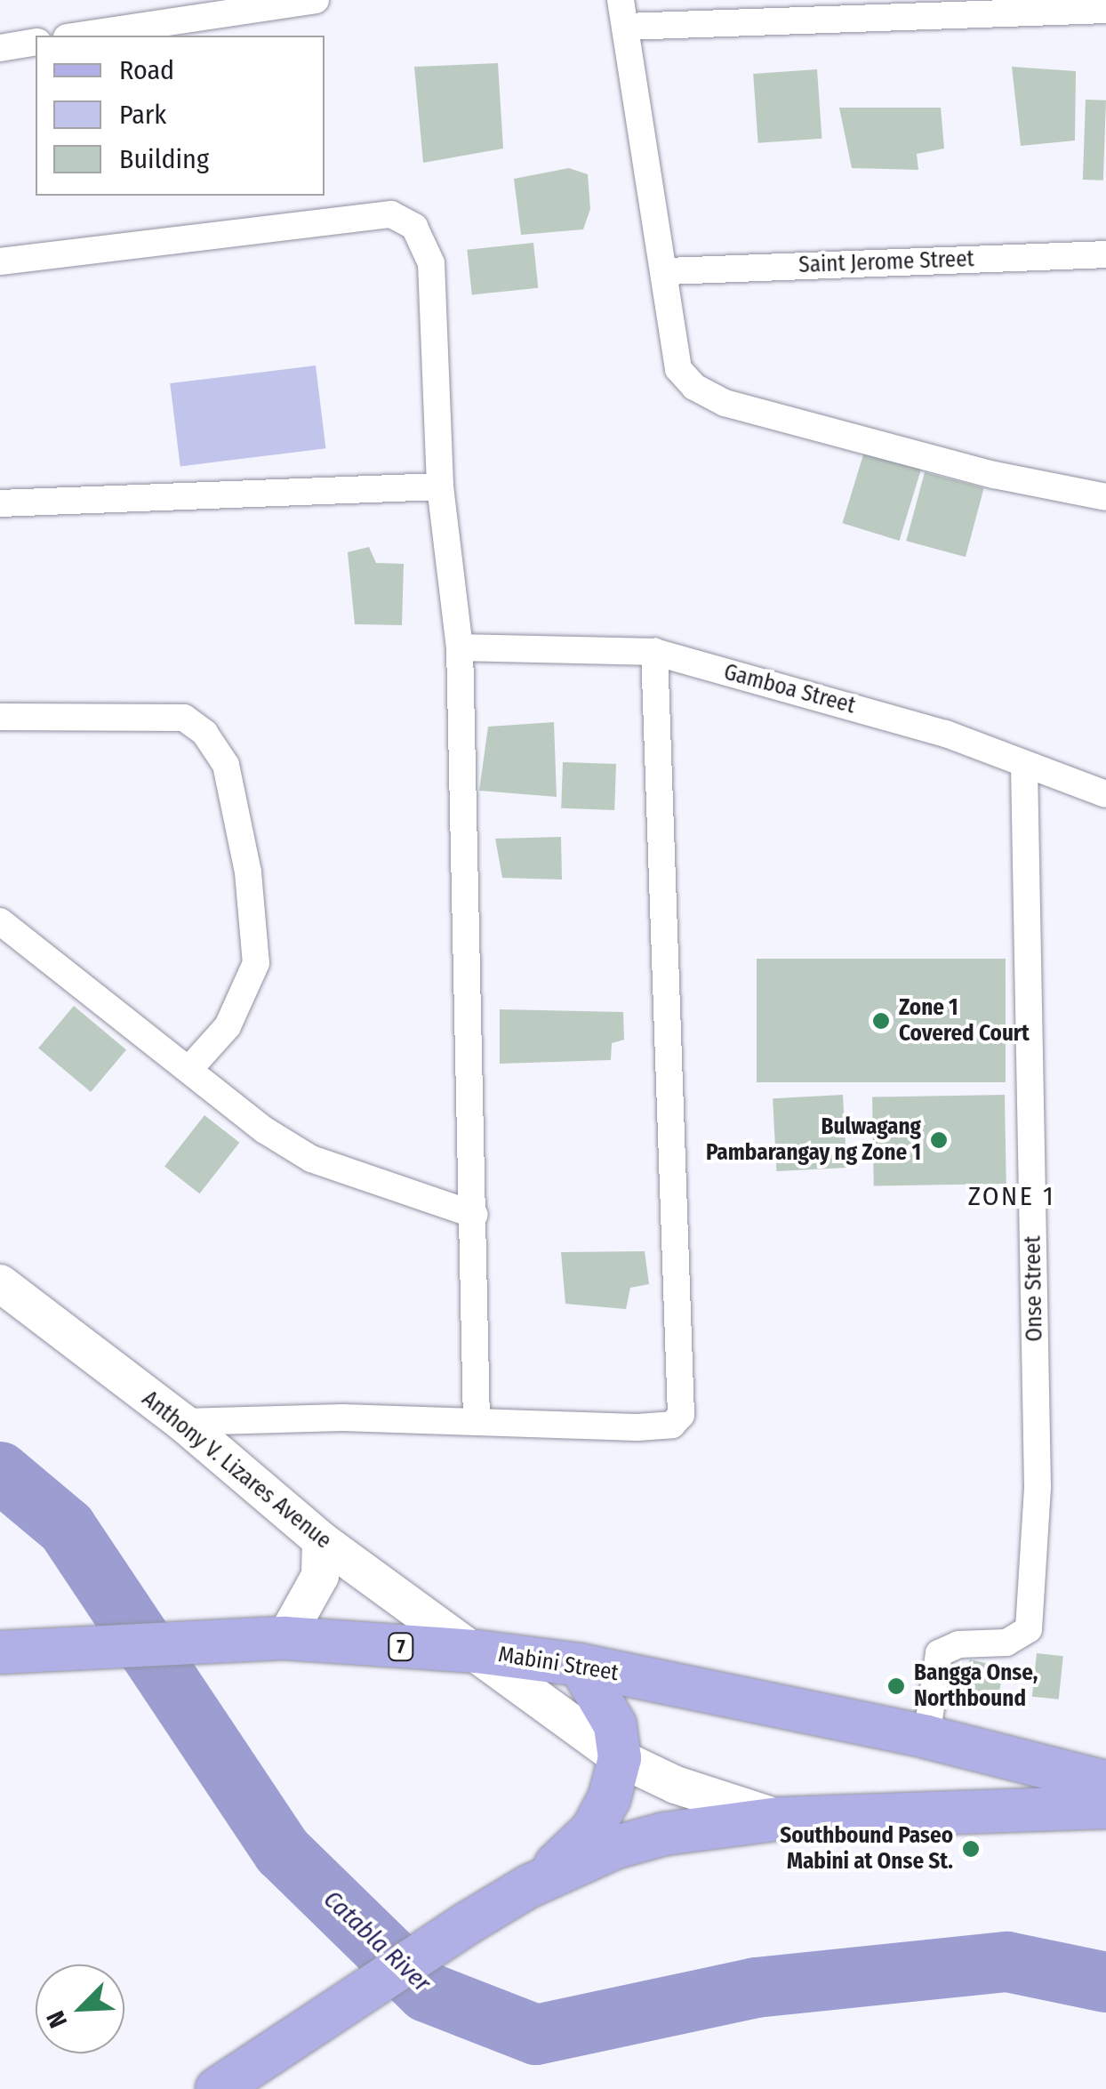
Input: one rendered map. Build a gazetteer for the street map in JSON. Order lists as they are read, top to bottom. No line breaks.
{"streets":{"main road":["Anthony V. Lizares Avenue","7","Mabini Street"],"street":["Saint Jerome Street","Gamboa Street","Onse Street"]},"crossings":[["Gamboa Street","Onse Street"],["Onse Street","Mabini Street"],["Anthony V. Lizares Avenue","Mabini Street"]],"districts":["ZONE 1"],"water":["Catabla River"],"places":["Zone 1 Covered Court","Bulwagang Pambarangay ng Zone 1","Bangga Onse, Northbound","Southbound Paseo Mabini at Onse St."],"legend":["Road","Park","Building"],"north":"bottom left"}
